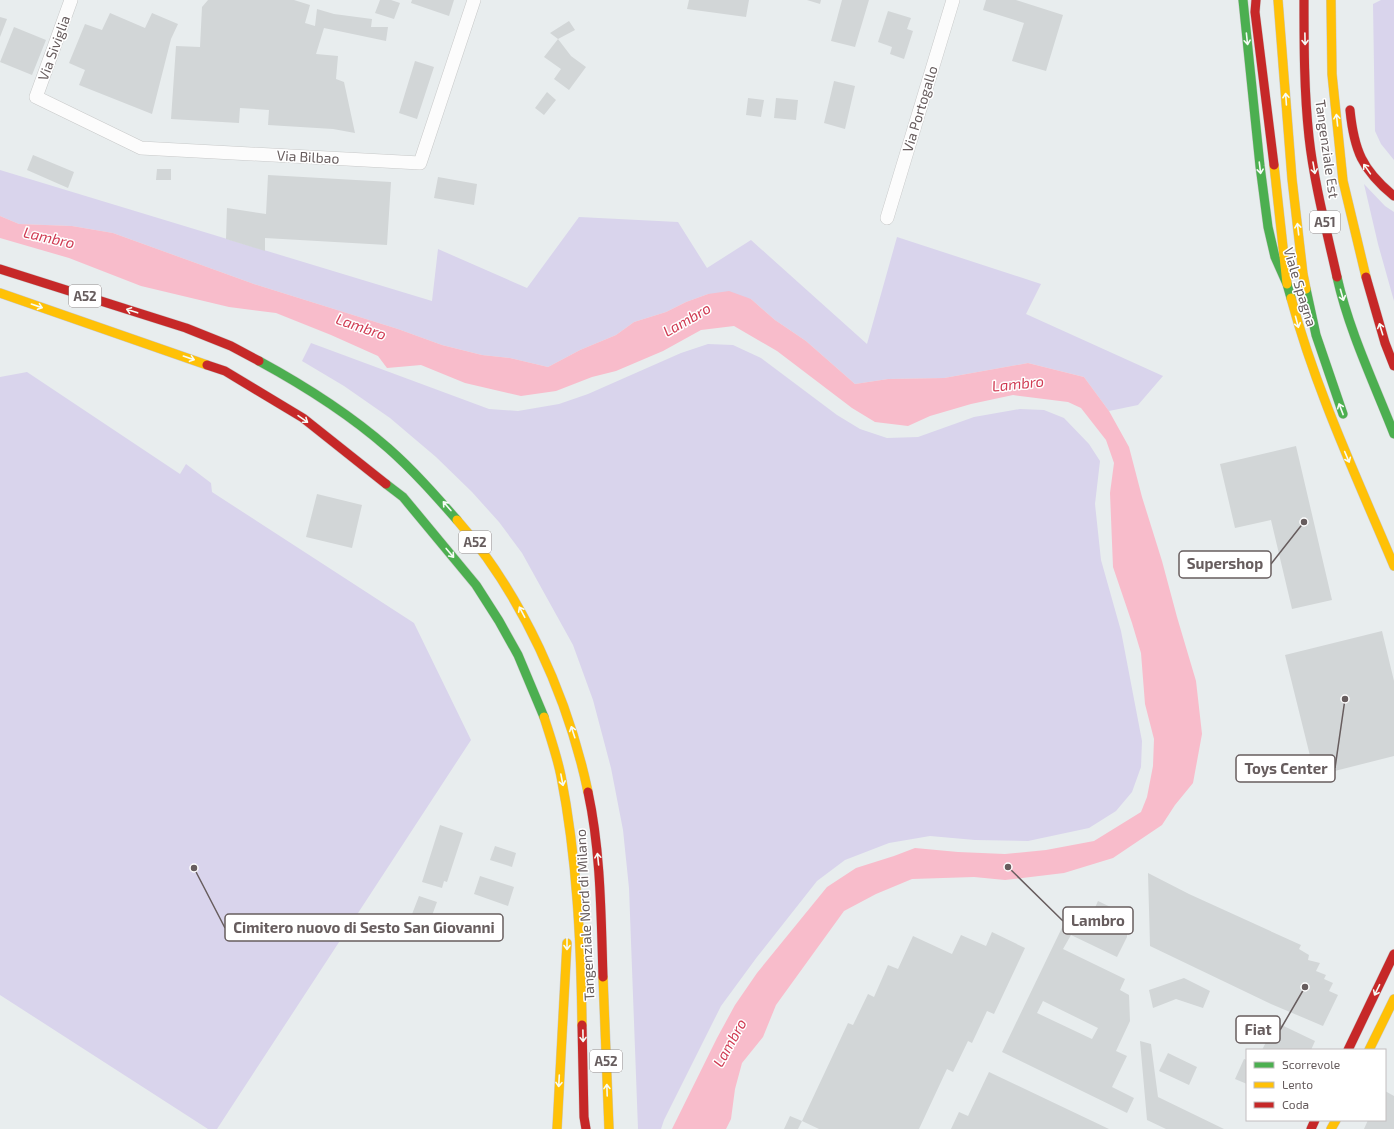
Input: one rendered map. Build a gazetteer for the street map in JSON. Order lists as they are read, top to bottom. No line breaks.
{"streets":{"main road":["Tangenziale Est","A51","Viale Spagna","A52","Tangenziale Nord di Milano"],"street":["Via Siviglia","Via Portogallo","Via Bilbao"]},"crossings":[["Via Siviglia","Via Bilbao"]],"water":["Lambro"],"places":["Supershop","Toys Center","Lambro","Cimitero nuovo di Sesto San Giovanni","Fiat"],"legend":["Scorrevole","Lento","Coda"]}
